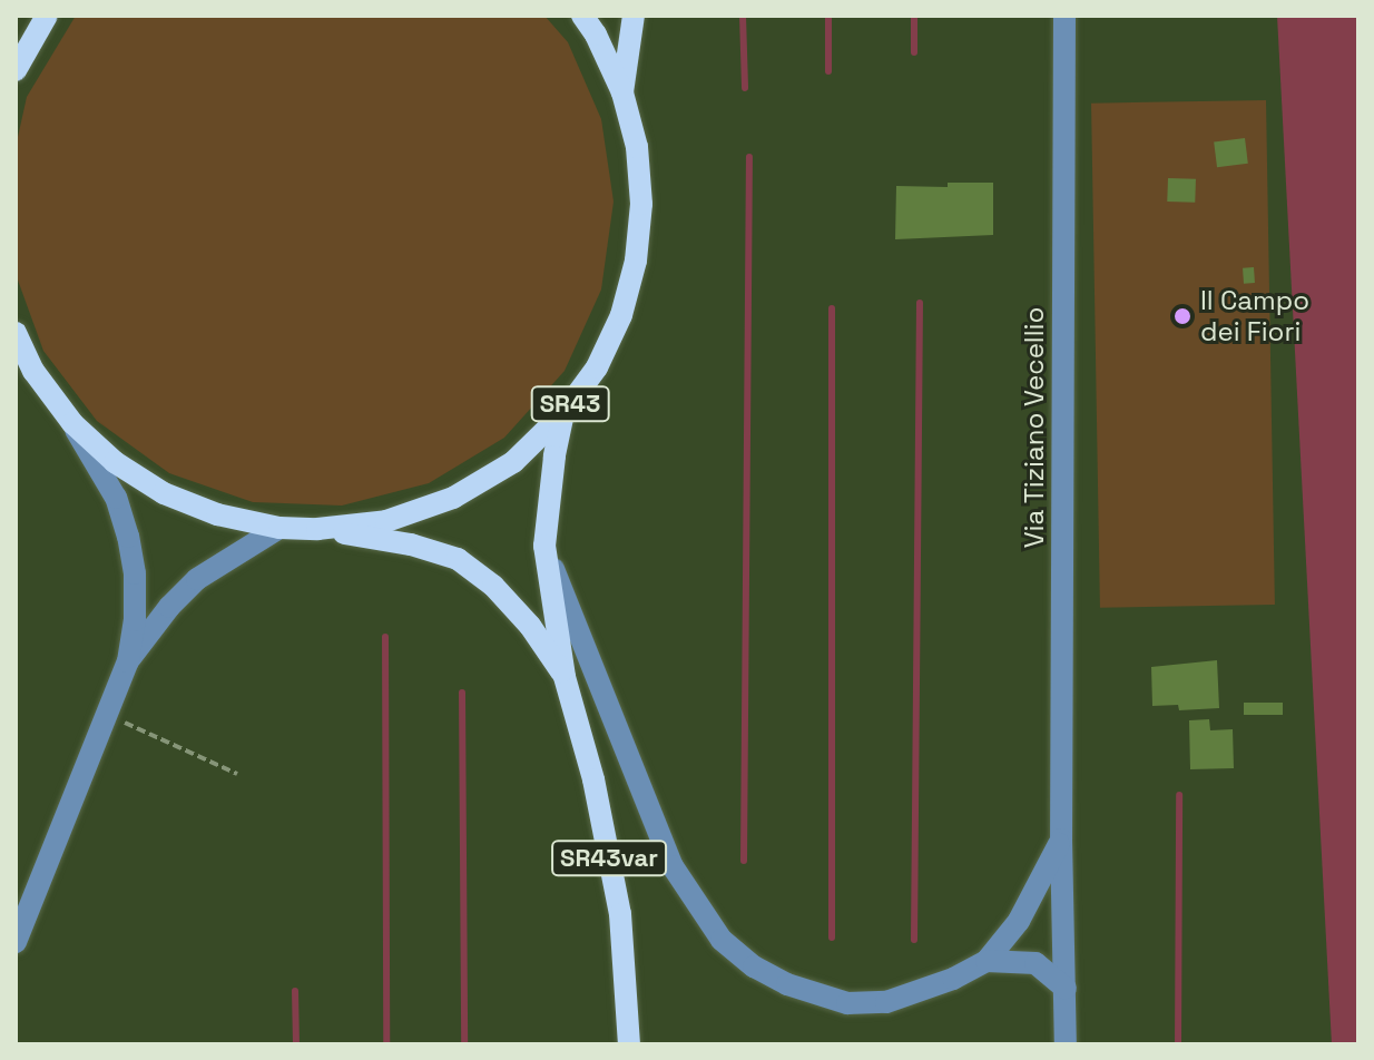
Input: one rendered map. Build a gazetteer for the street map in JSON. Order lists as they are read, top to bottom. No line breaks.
{"streets":{"main road":["SR43","SR43var"],"street":["Via Tiziano Vecellio"]},"crossings":[["SR43","SR43var"],["Via Tiziano Vecellio","SR43var"]],"places":["Il Campo dei Fiori"]}
